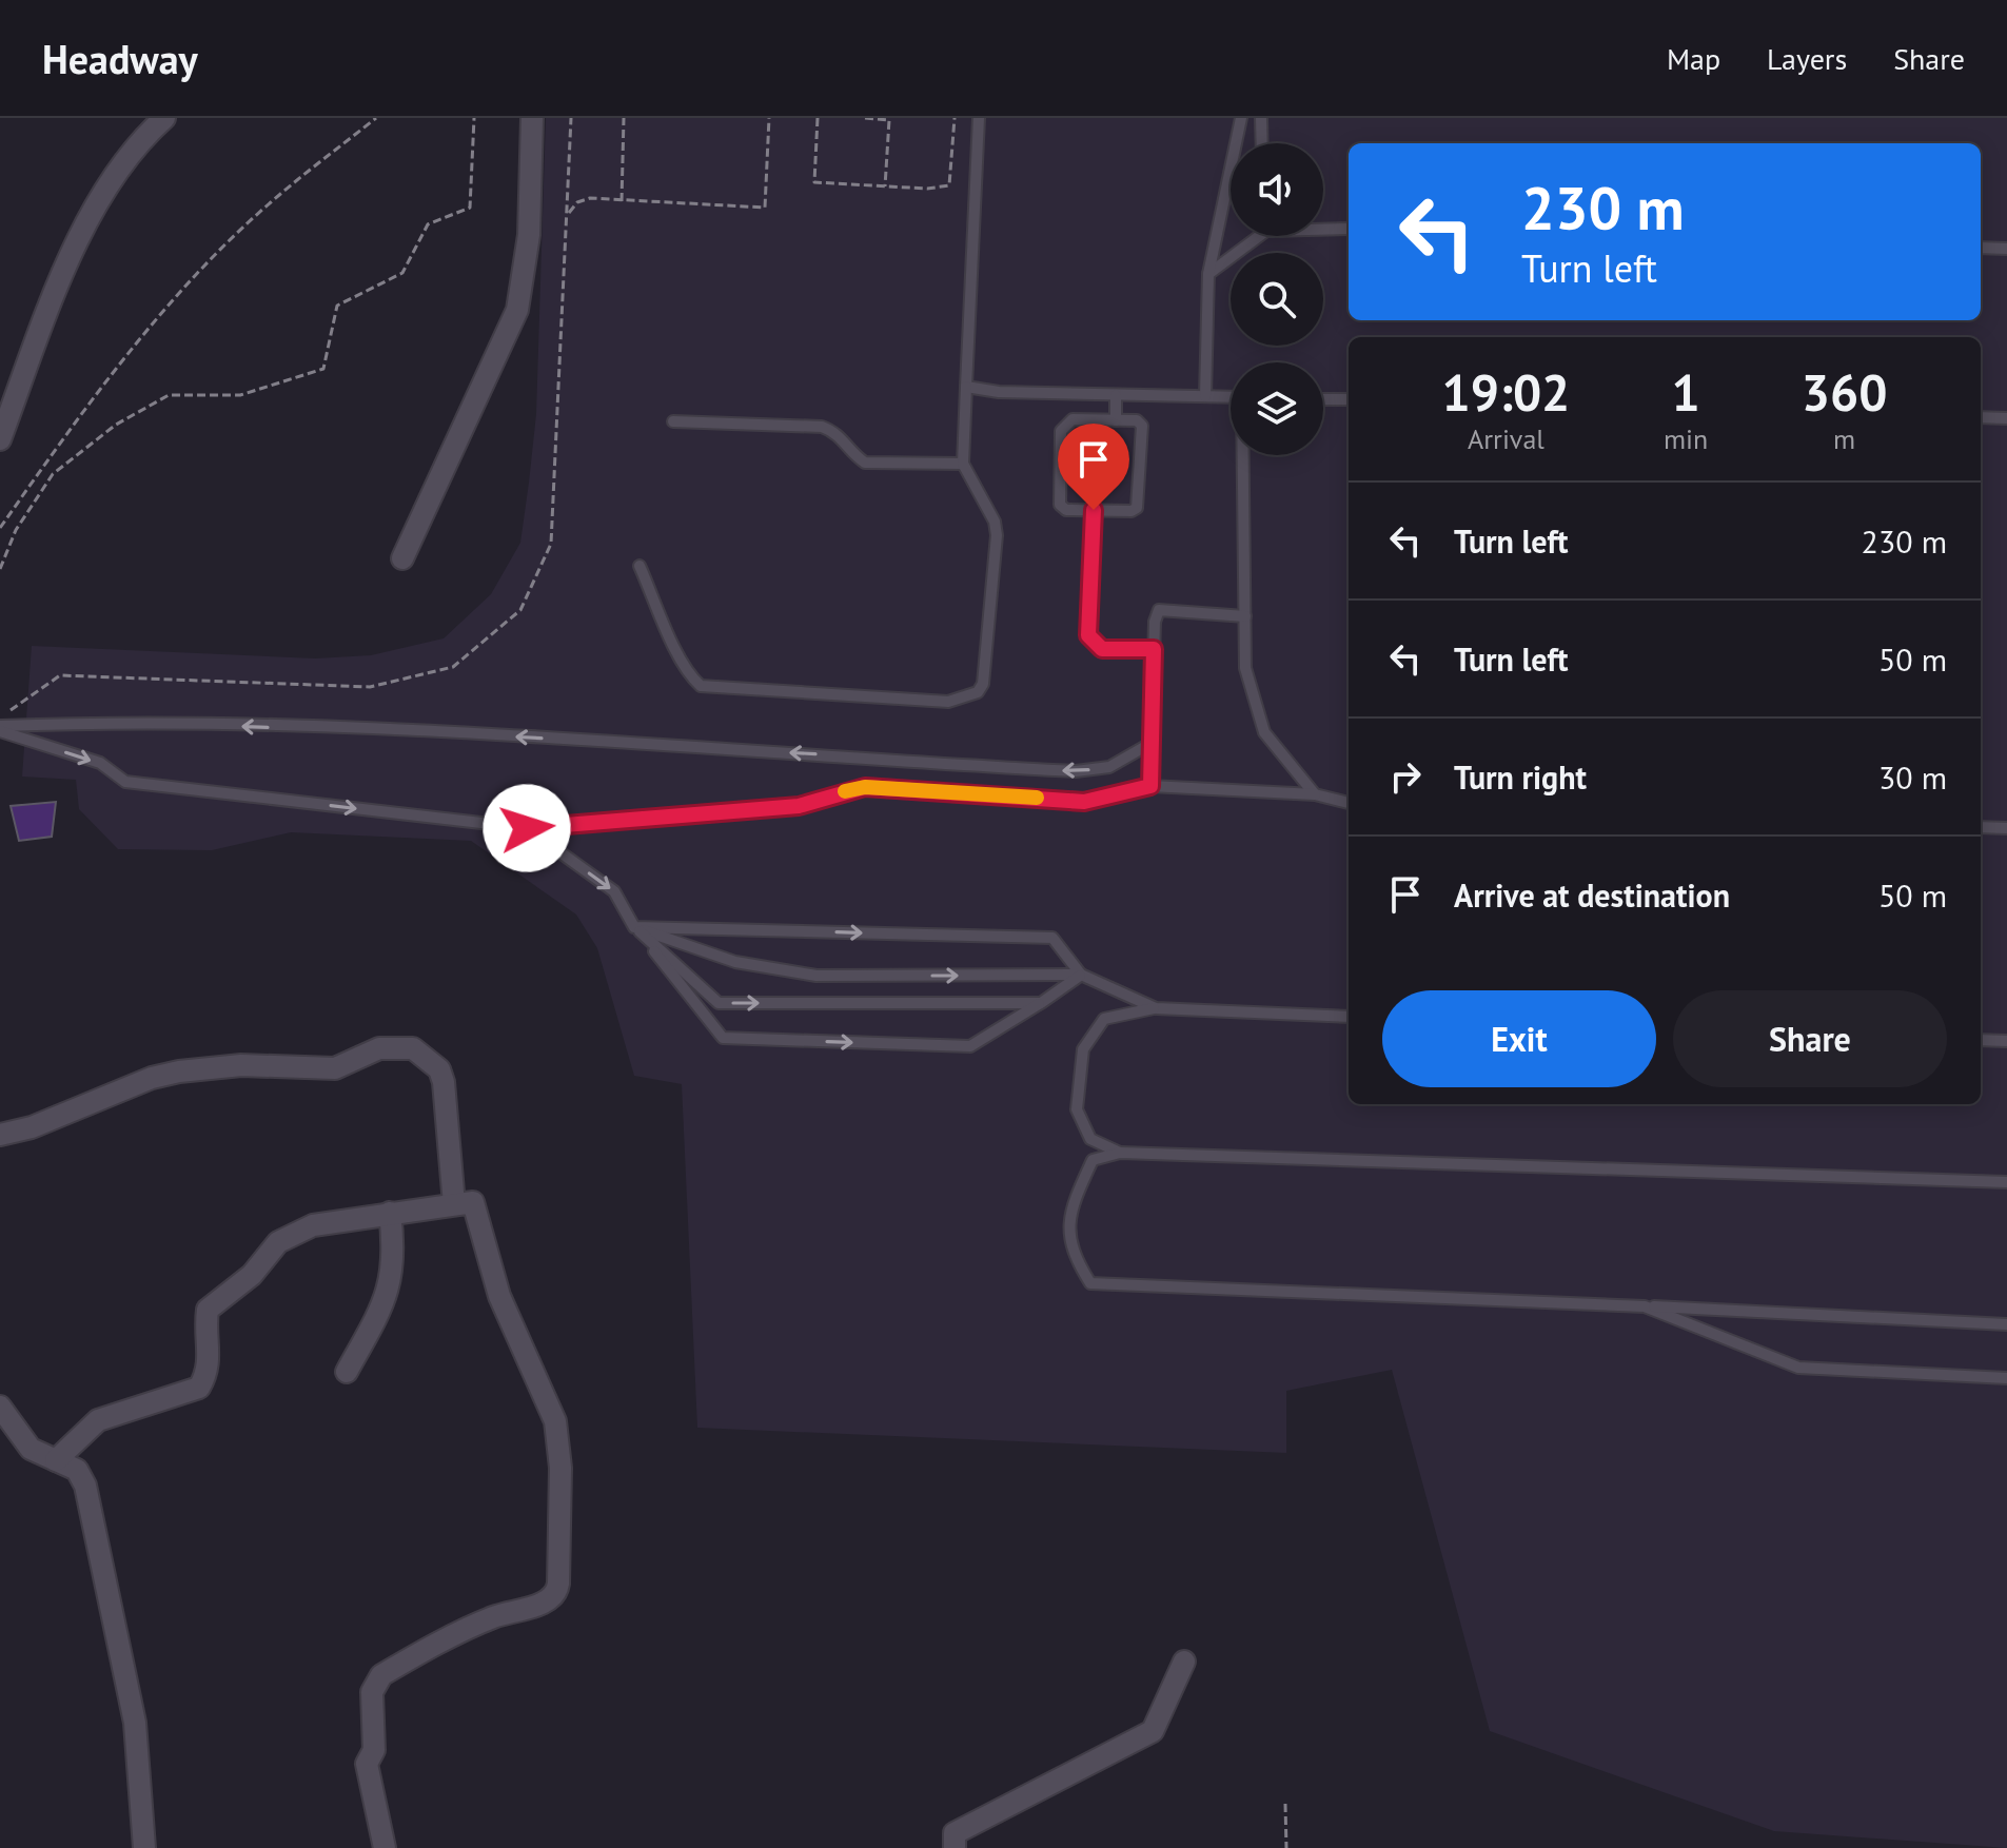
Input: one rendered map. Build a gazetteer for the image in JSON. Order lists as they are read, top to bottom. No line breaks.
{"page":{"header":"Headway","nav":["Map","Layers","Share"],"turn":["230 m","Turn left"],"eta":["19:02","Arrival","1","min","360","m"],"list":[{"name":"Turn left","value":"230 m"},{"name":"Turn left","value":"50 m"},{"name":"Turn right","value":"30 m"},{"name":"Arrive at destination","value":"50 m"}],"buttons":["Exit","Share"]}}
